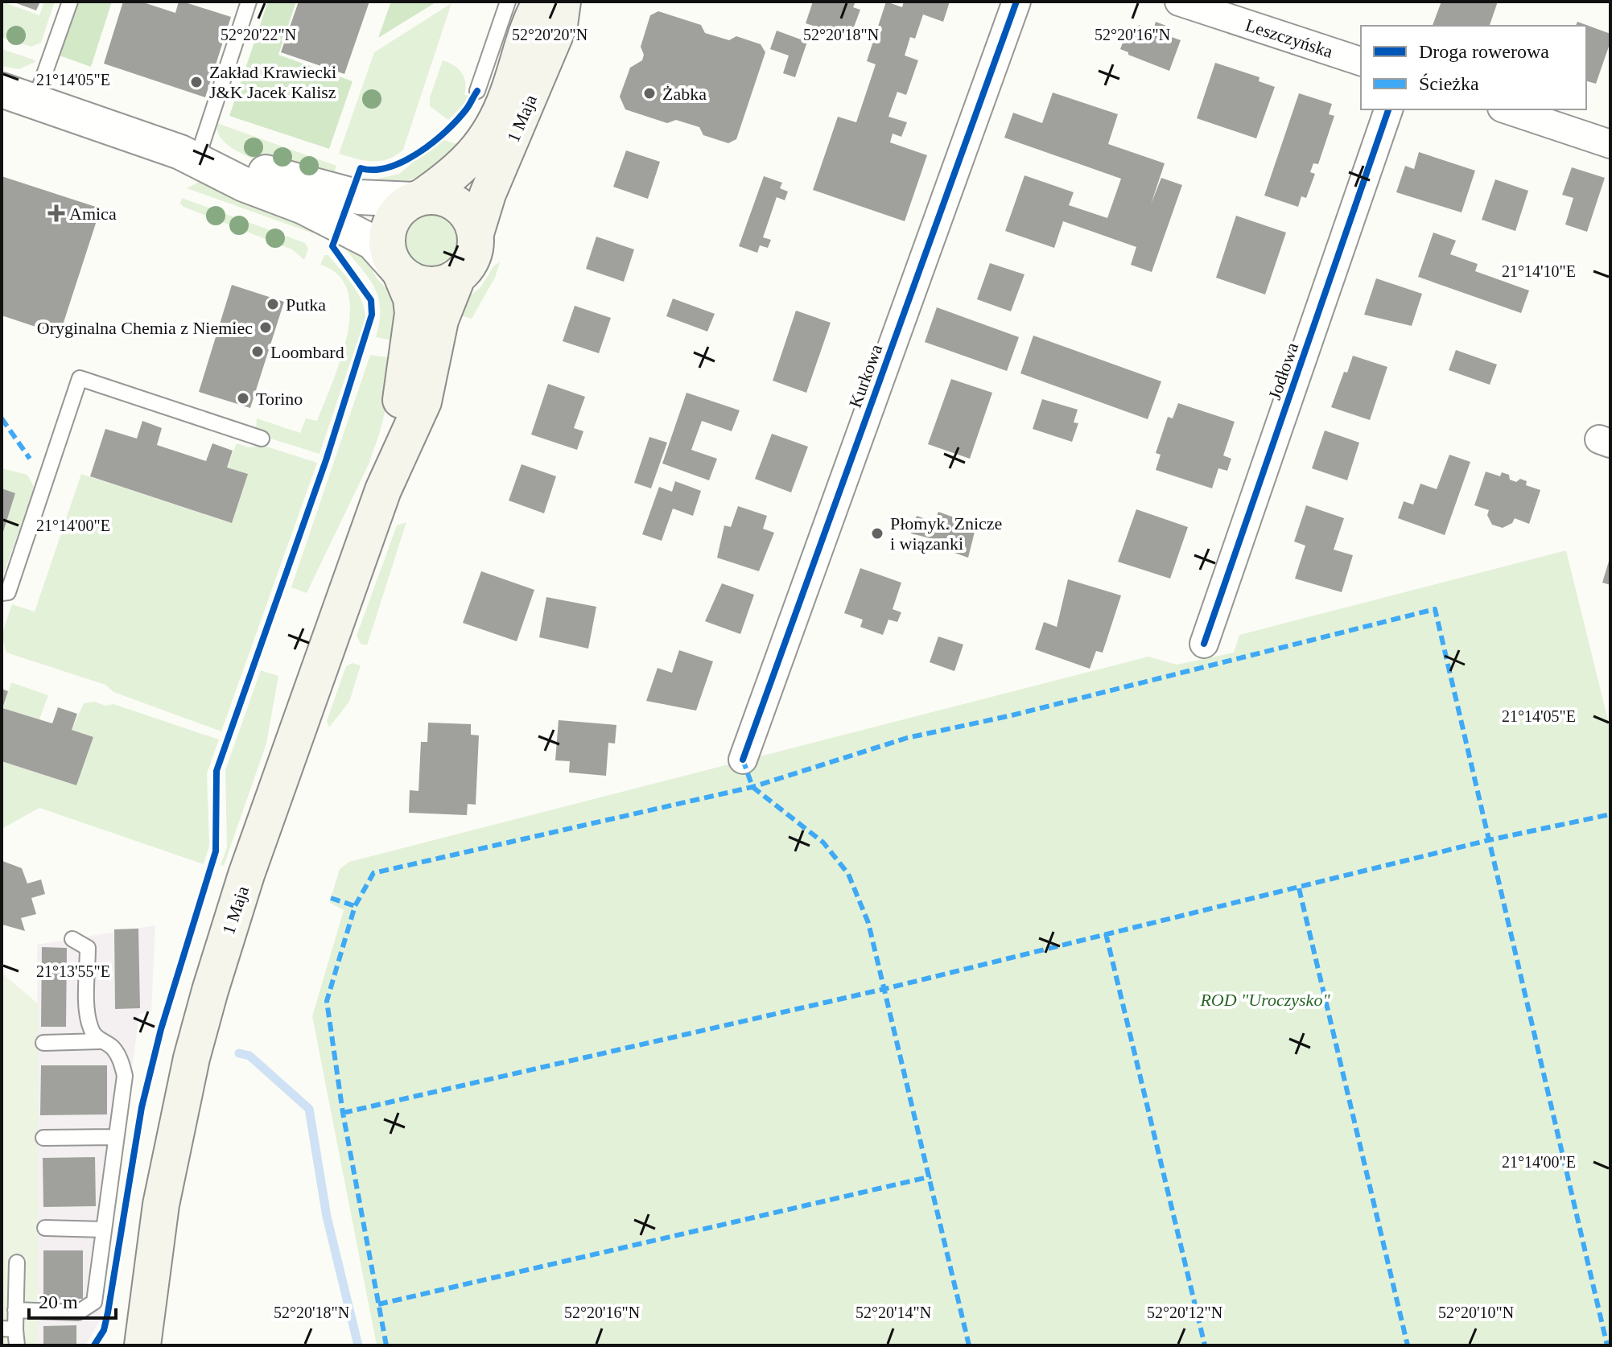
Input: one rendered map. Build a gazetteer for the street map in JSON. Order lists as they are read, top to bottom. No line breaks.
{"streets":{"main road":["1 Maja"],"street":["Leszczyńska","Jodłowa","Kurkowa"]},"parks":["ROD \"Uroczysko\""],"places":{"other":["Zakład Krawiecki J&K Jacek Kalisz","Żabka","Putka","Oryginalna Chemia z Niemiec","Loombard","Torino","Płomyk. Znicze i wiązanki"],"health":["Amica"]},"legend":["Droga rowerowa","Ścieżka"],"scale_bar":"20 m","coordinates":["52°20'22\"N","52°20'20\"N","52°20'18\"N","52°20'16\"N","21°14'05\"E","21°14'10\"E","21°14'00\"E","21°13'55\"E","52°20'14\"N","52°20'12\"N","52°20'10\"N"]}
